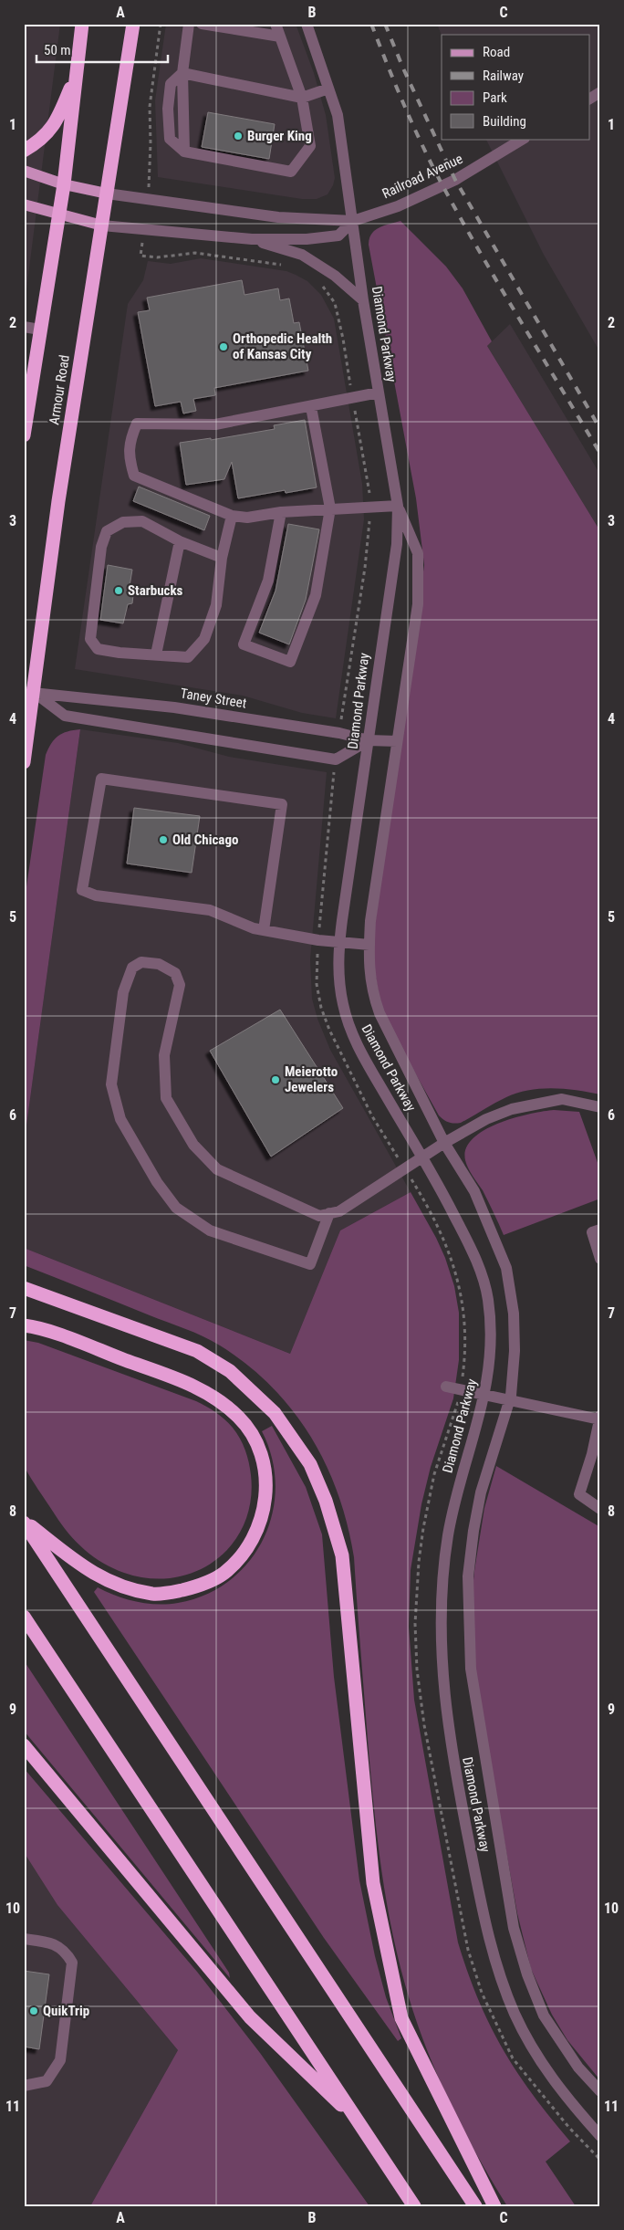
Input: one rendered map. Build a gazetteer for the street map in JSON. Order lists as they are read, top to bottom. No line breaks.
{"streets":{"highway":["Armour Road"],"street":["Railroad Avenue","Diamond Parkway","Taney Street"]},"crossings":[["Railroad Avenue","Diamond Parkway"],["Diamond Parkway","Taney Street"],["Armour Road","Taney Street"]],"places":["Burger King","Orthopedic Health of Kansas City","Starbucks","Old Chicago","Meierotto Jewelers","QuikTrip"],"legend":["Road","Railway","Park","Building"],"scale_bar":"50 m","grid":{"columns":["A","B","C"],"rows":["1","2","3","4","5","6","7","8","9","10","11"]}}
